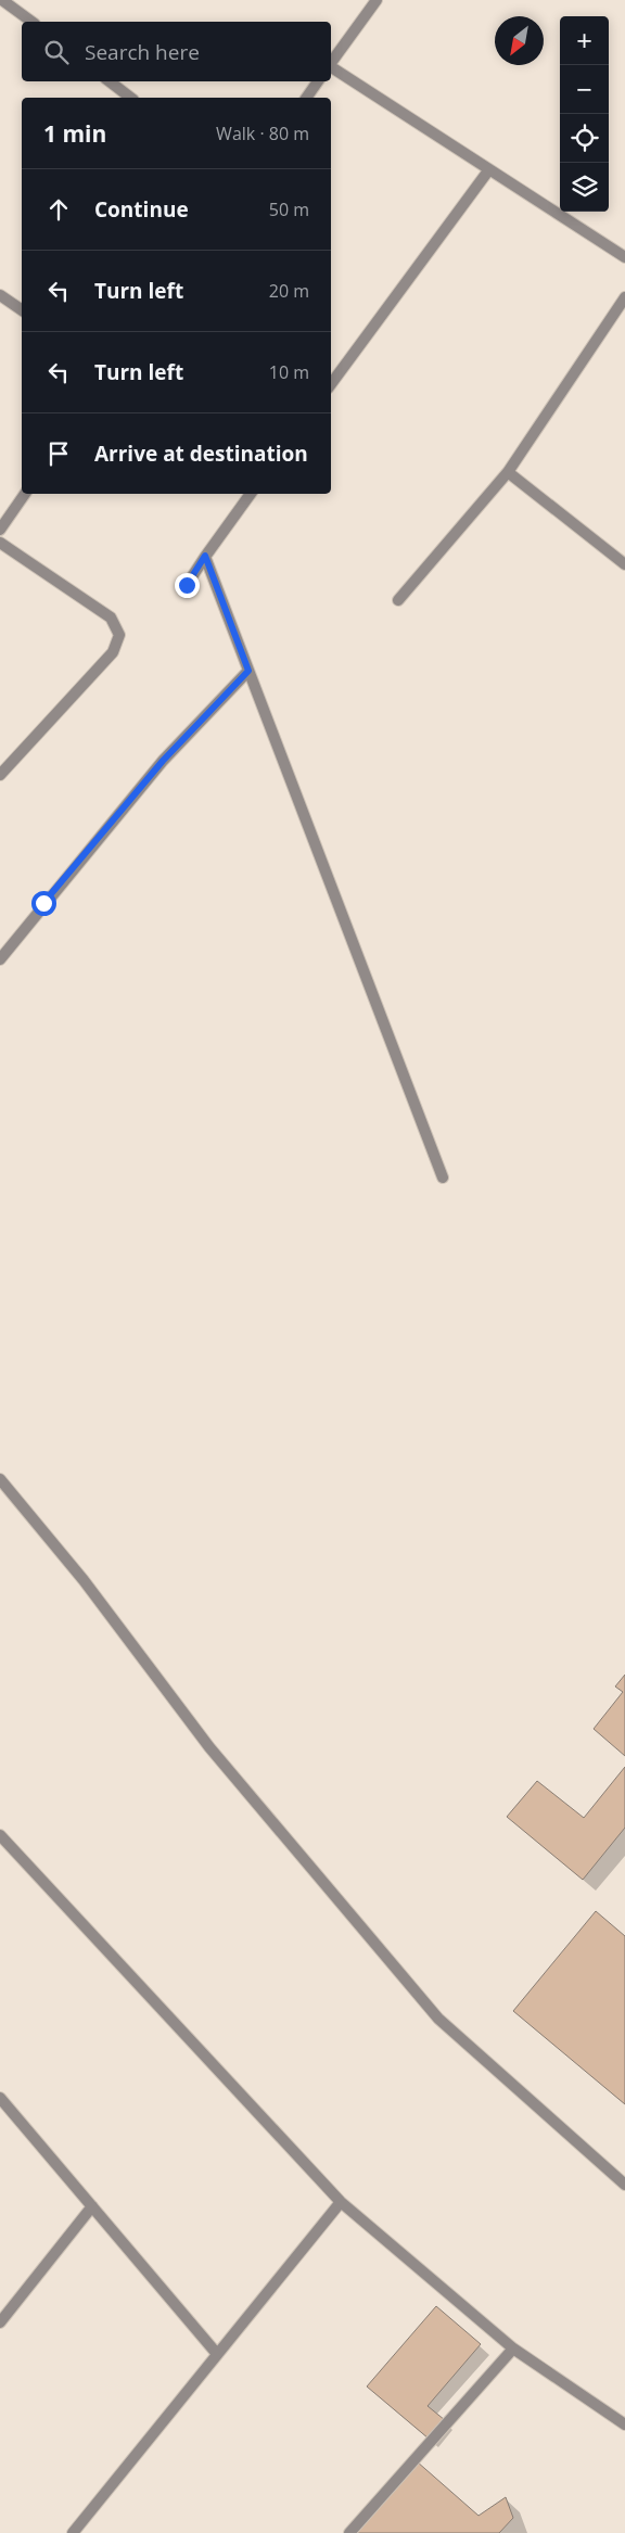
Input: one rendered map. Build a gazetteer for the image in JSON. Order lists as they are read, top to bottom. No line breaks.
{"north":"bottom left","page":{"map_buttons":["+","−"],"search":"Search here","heading":["1 min","Walk · 80 m"],"list":[["Continue","50 m"],["Turn left","20 m"],["Turn left","10 m"],"Arrive at destination"]}}
